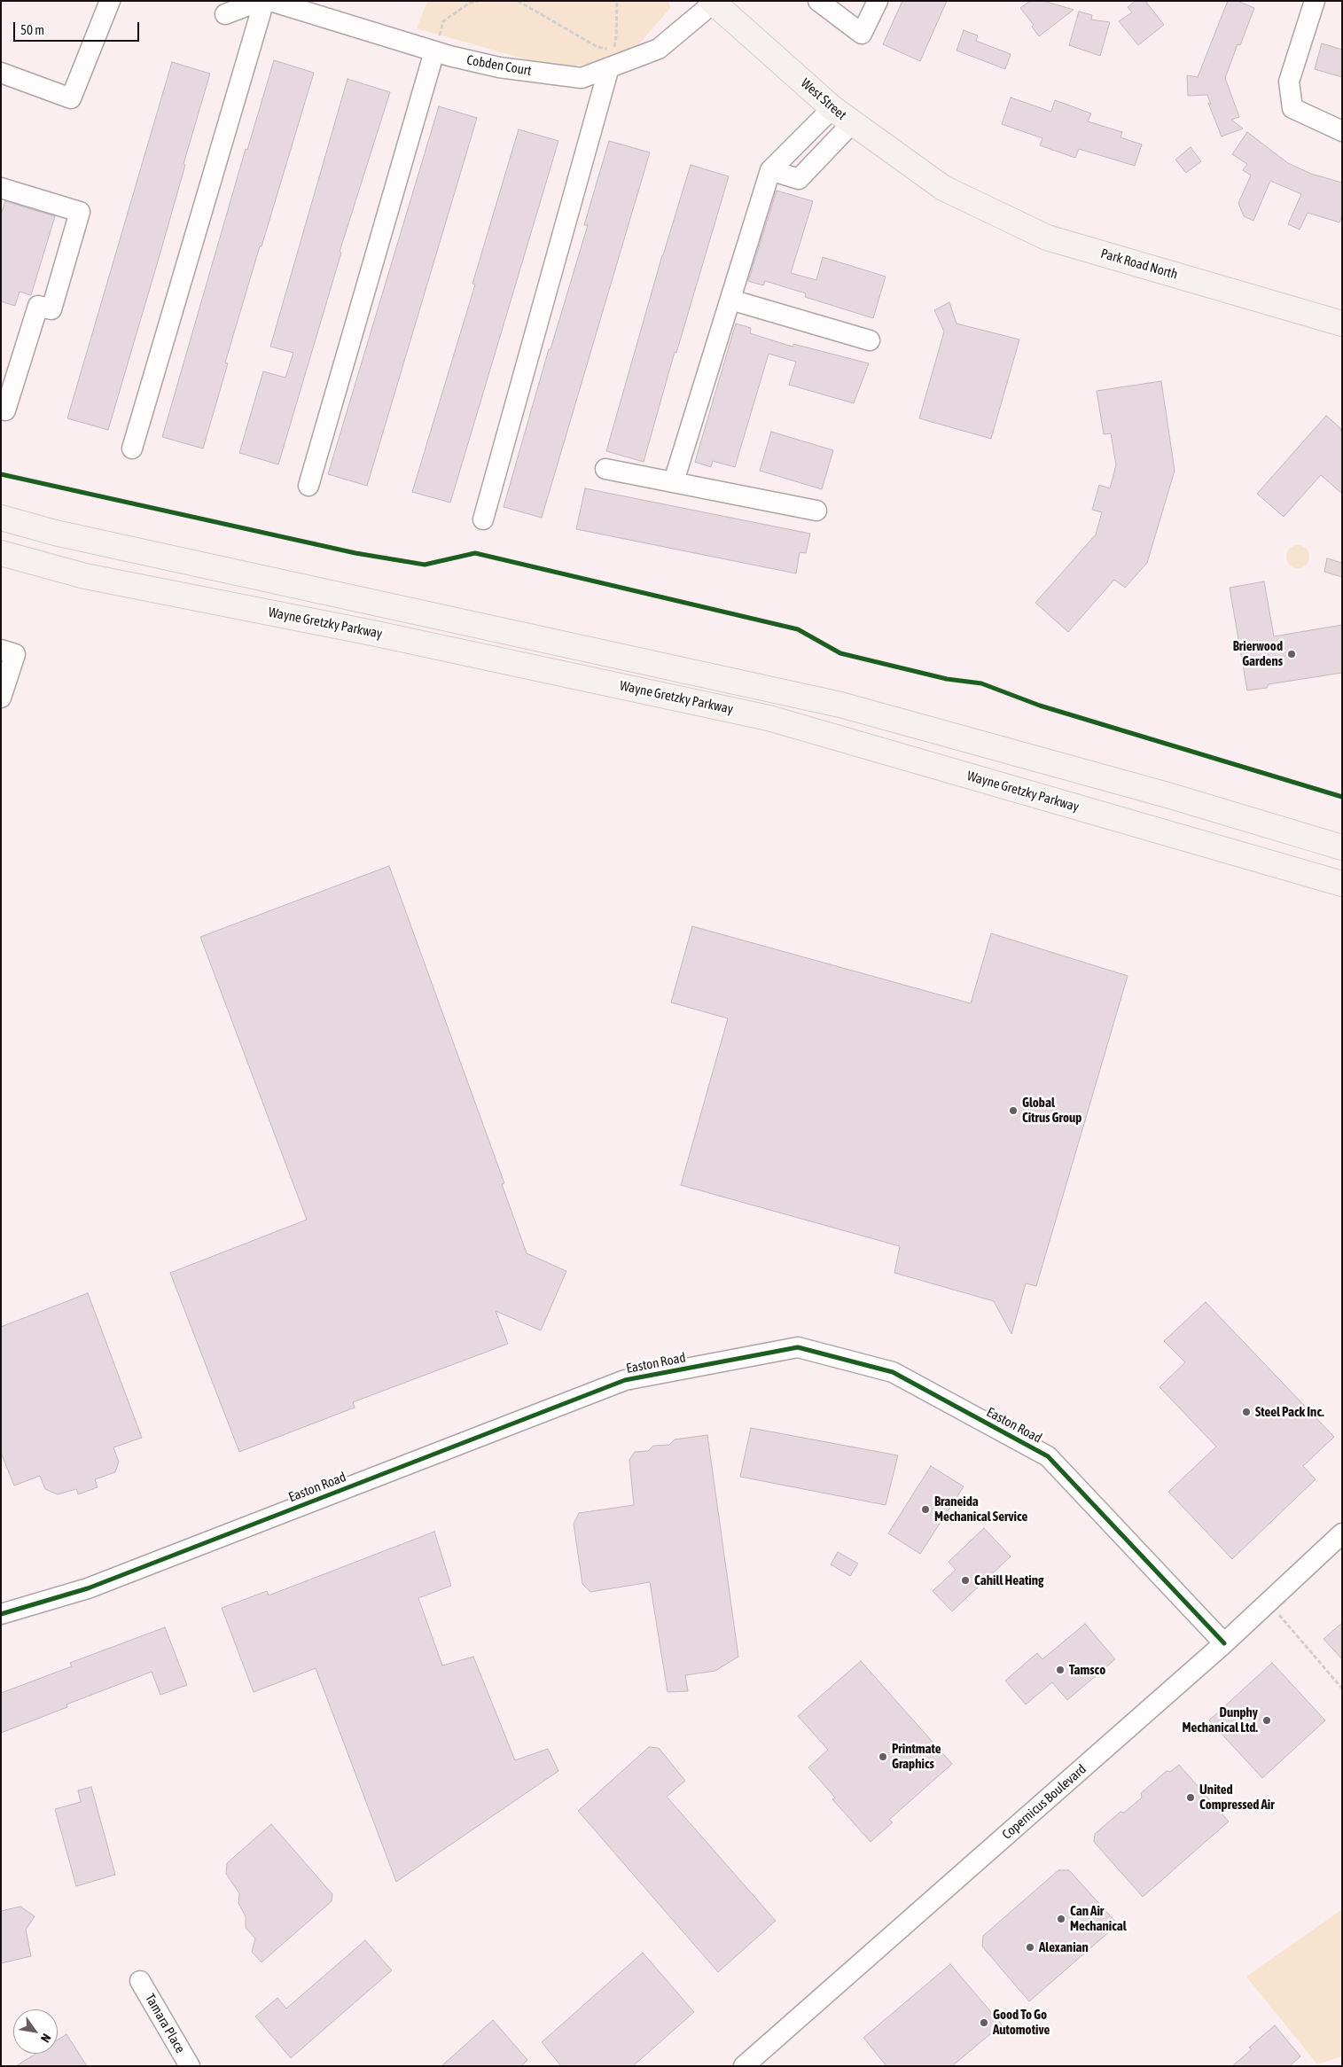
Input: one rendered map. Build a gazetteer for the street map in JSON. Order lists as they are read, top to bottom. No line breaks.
{"streets":{"main road":["West Street","Park Road North","Wayne Gretzky Parkway"],"street":["Cobden Court","Easton Road","Copernicus Boulevard","Tamara Place"]},"crossings":[["Cobden Court","West Street"],["West Street","Park Road North"],["Easton Road","Copernicus Boulevard"]],"places":["Brierwood Gardens","Global Citrus Group","Steel Pack Inc.","Braneida Mechanical Service","Cahill Heating","Tamsco","Dunphy Mechanical Ltd.","Printmate Graphics","United Compressed Air","Can Air Mechanical","Alexanian","Good To Go Automotive"],"scale_bar":"50 m","north":"bottom right"}
